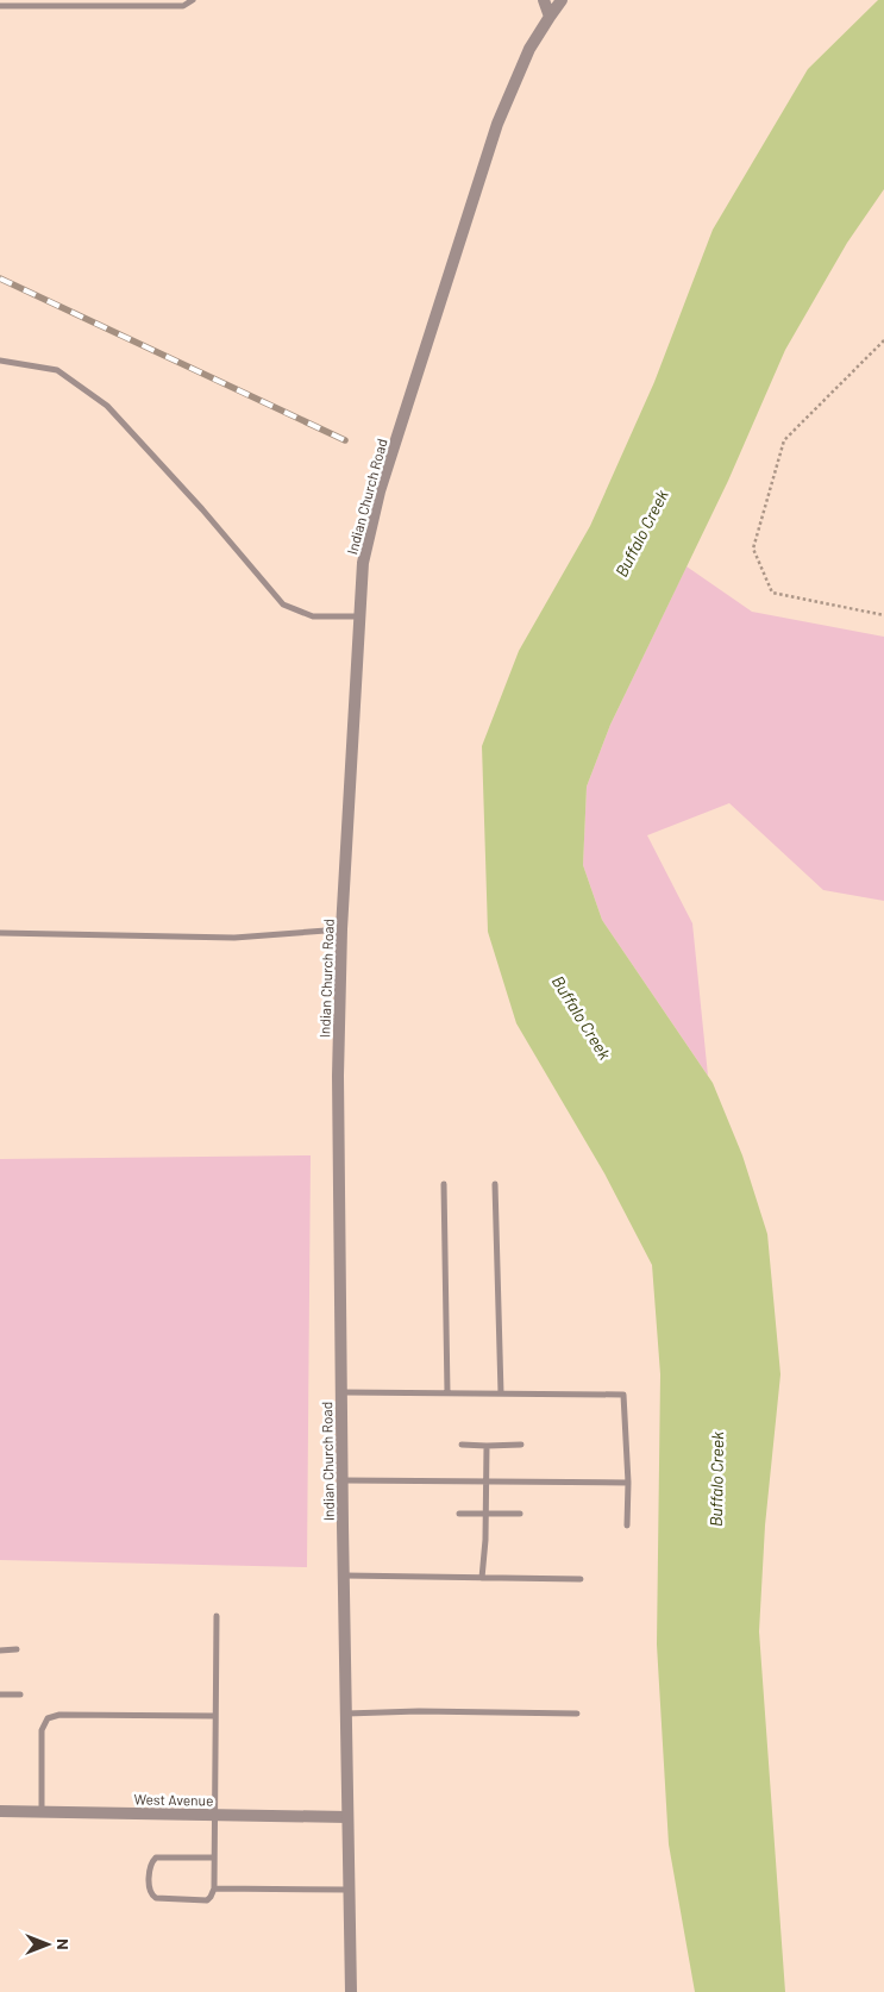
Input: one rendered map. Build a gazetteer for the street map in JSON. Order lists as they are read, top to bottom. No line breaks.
{"streets":{"street":["Indian Church Road","West Avenue"]},"crossings":[["Indian Church Road","West Avenue"]],"water":["Buffalo Creek"],"north":"right"}
